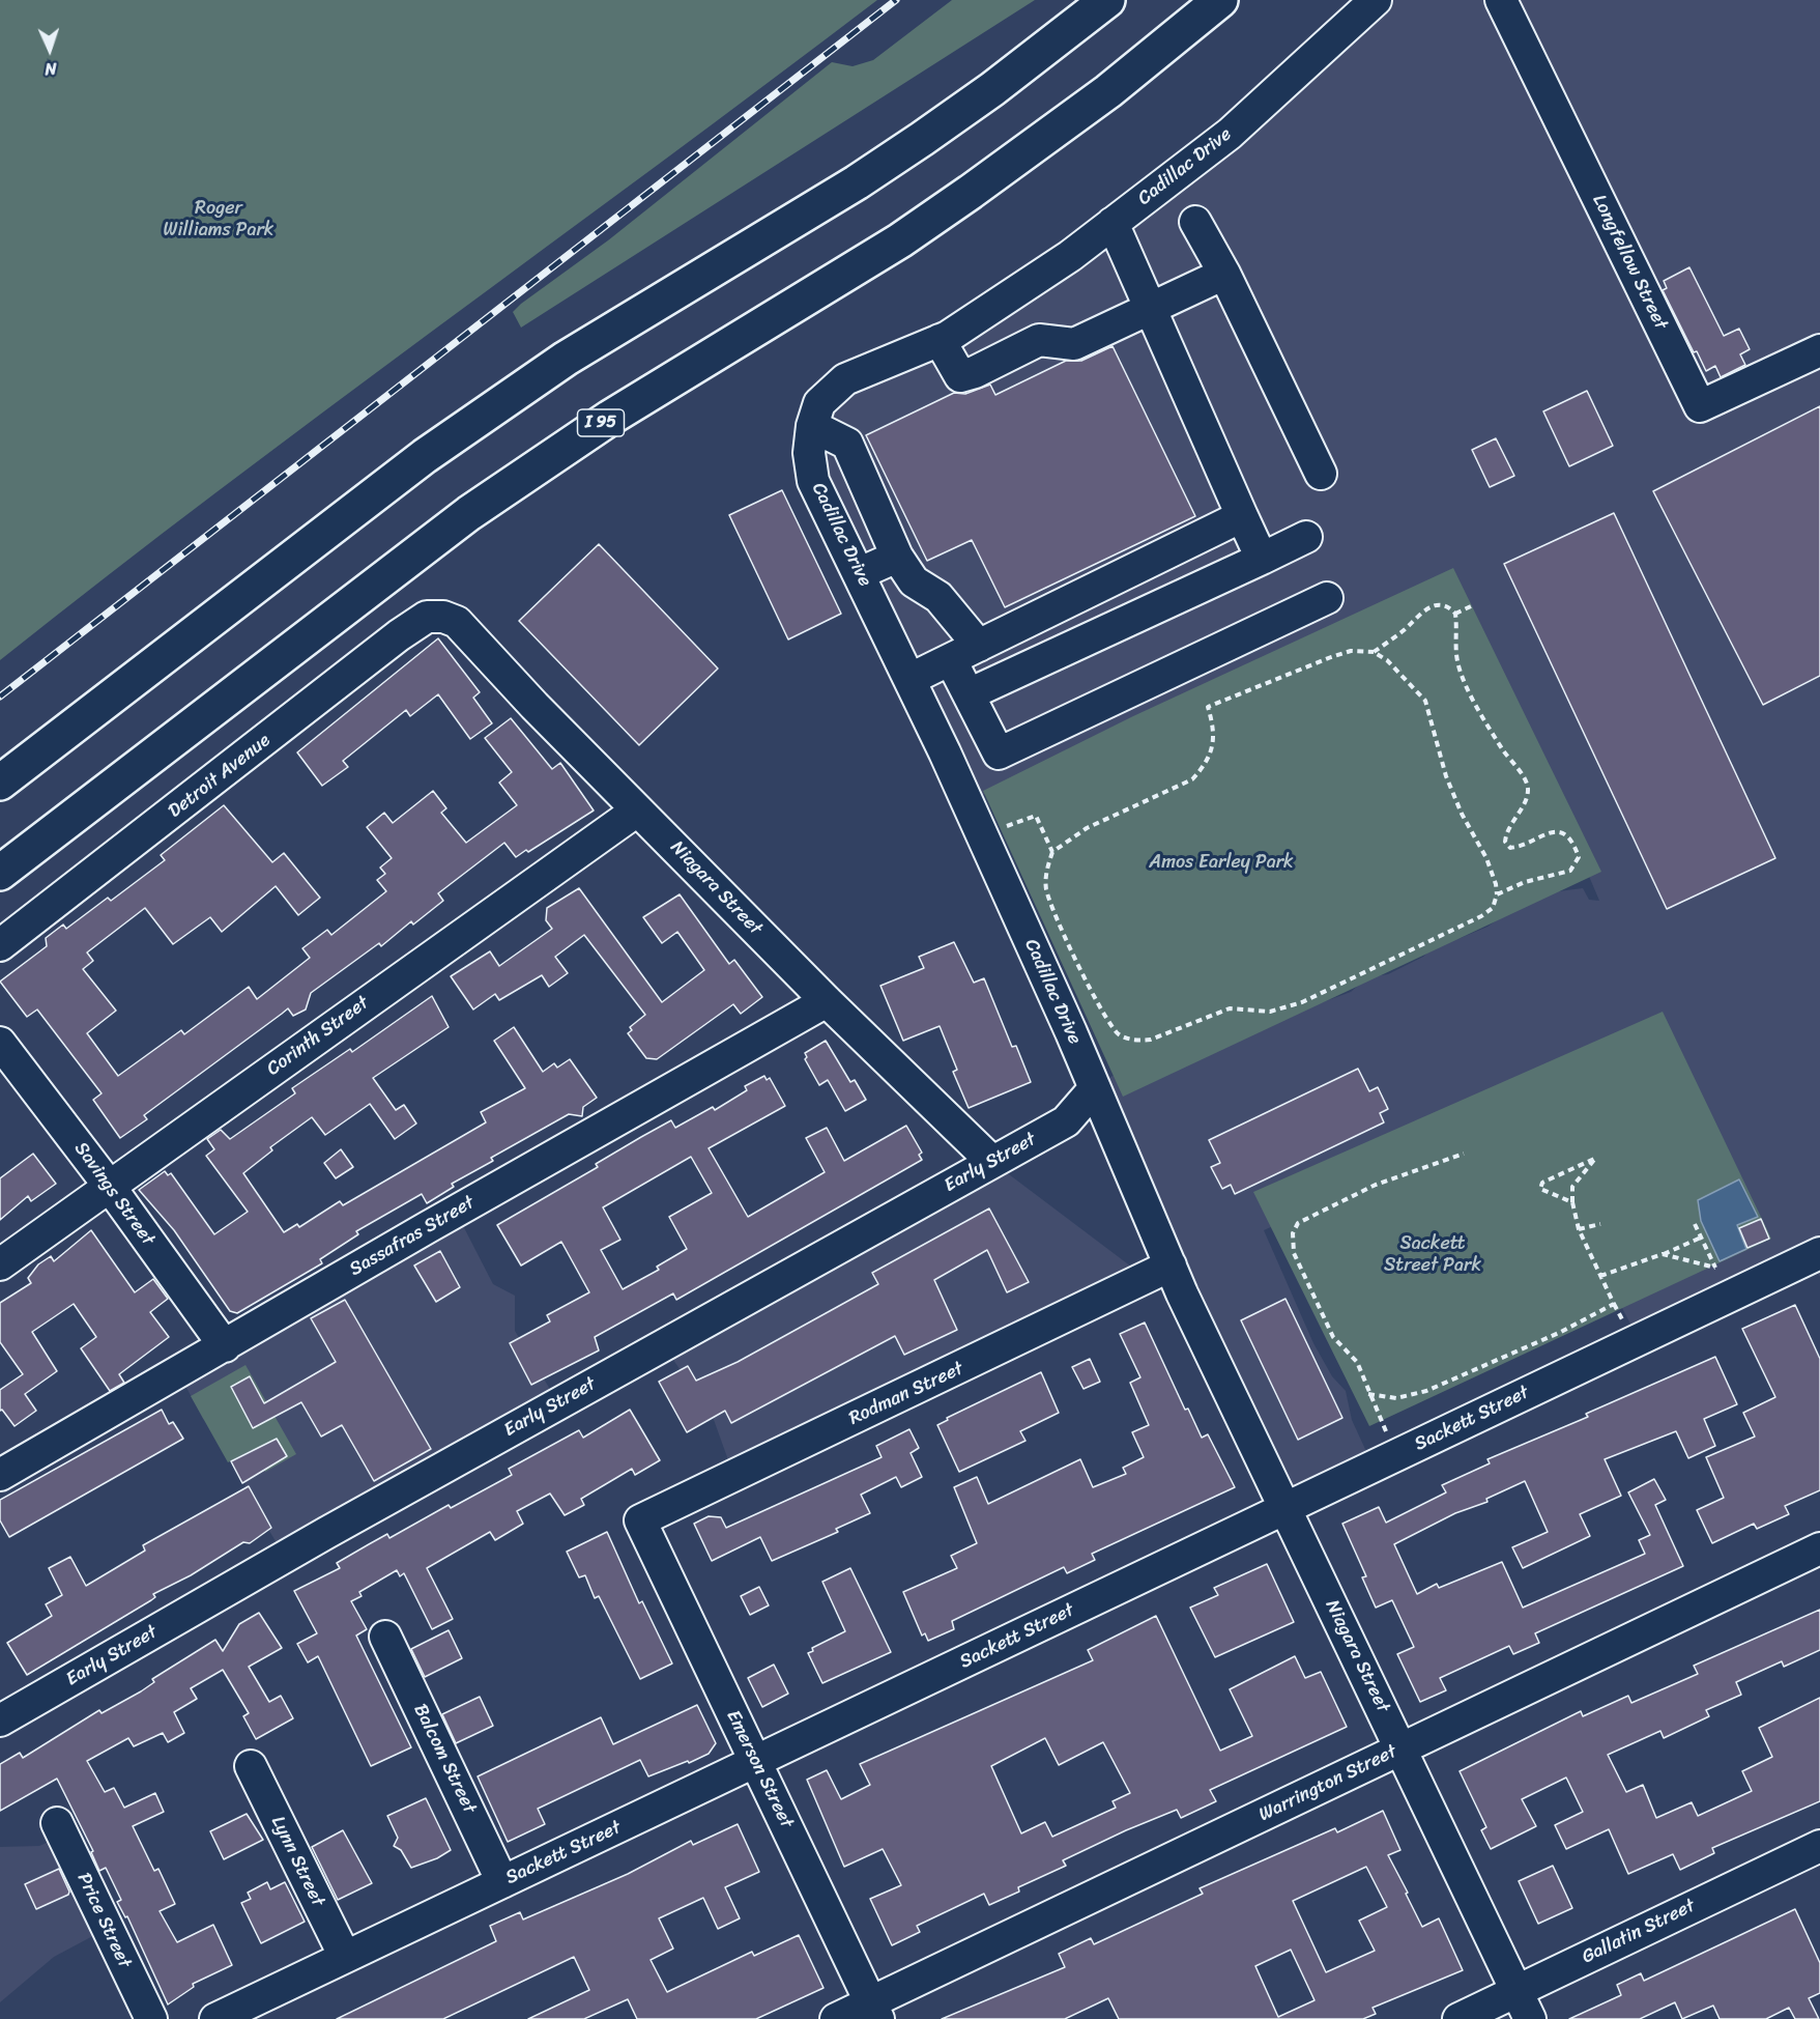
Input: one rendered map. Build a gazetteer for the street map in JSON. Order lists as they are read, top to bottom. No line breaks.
{"streets":{"highway":["I 95"],"street":["Cadillac Drive","Longfellow Street","Detroit Avenue","Niagara Street","Corinth Street","Early Street","Savings Street","Sassafras Street","Rodman Street","Sackett Street","Balcom Street","Emerson Street","Warrington Street","Lynn Street","Price Street","Gallatin Street"]},"crossings":[["Cadillac Drive","Niagara Street"],["Cadillac Drive","Early Street"],["Cadillac Drive","Rodman Street"],["Detroit Avenue","Niagara Street"],["Niagara Street","Corinth Street"],["Niagara Street","Early Street"],["Niagara Street","Sassafras Street"],["Niagara Street","Rodman Street"],["Niagara Street","Sackett Street"],["Niagara Street","Warrington Street"],["Niagara Street","Gallatin Street"],["Corinth Street","Savings Street"],["Savings Street","Sassafras Street"],["Rodman Street","Emerson Street"],["Sackett Street","Balcom Street"],["Sackett Street","Emerson Street"],["Sackett Street","Lynn Street"],["Emerson Street","Warrington Street"]],"parks":["Roger Williams Park","Amos Earley Park","Sackett Street Park"],"north":"bottom"}
